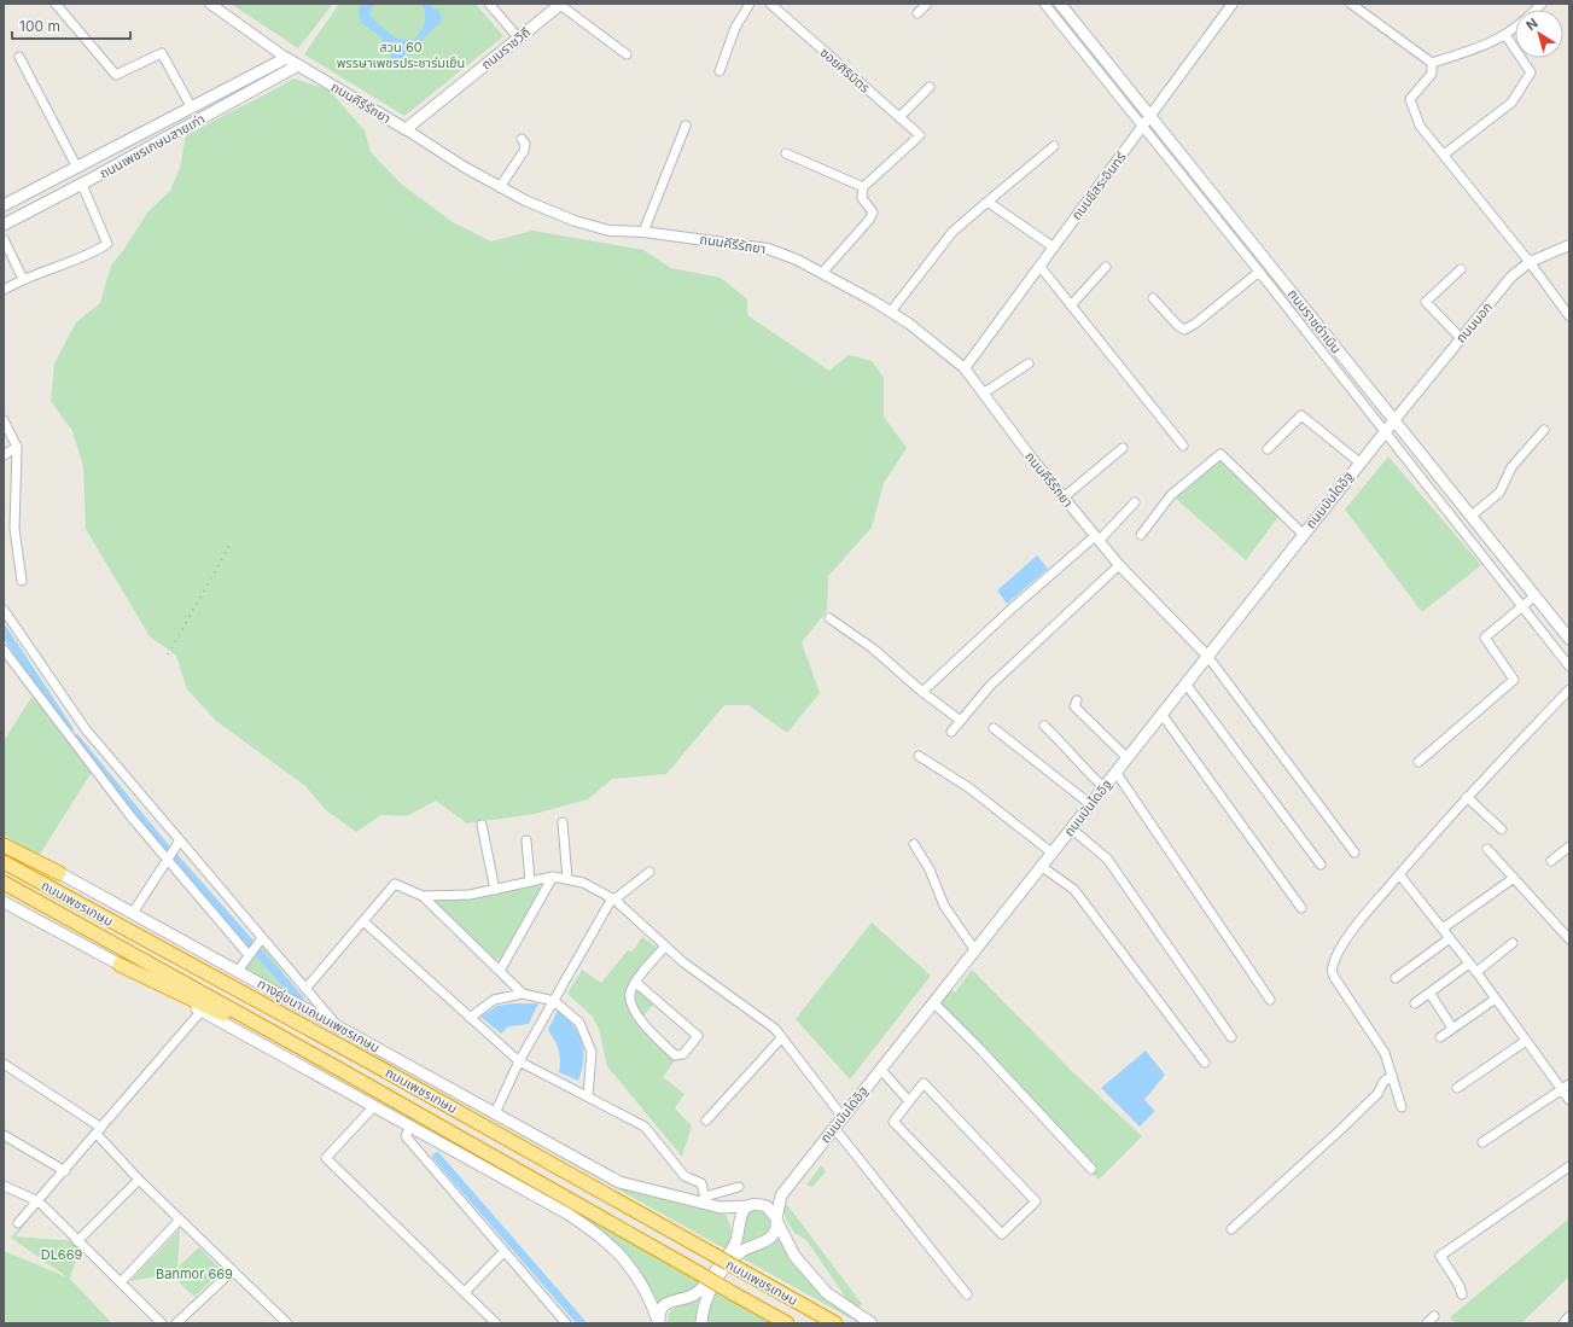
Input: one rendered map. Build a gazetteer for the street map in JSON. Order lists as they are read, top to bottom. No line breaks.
{"streets":{"highway":["ถนนเพชรเกษม"],"main road":["ถนนราชวิถี","ถนนคีรีรัถยา","ถนนเพชรเกษมสายเก่า","ถนนราชดำเนิน","ถนนบันไดอิฐ","ทางคู่ขนานถนนเพชรเกษม"],"street":["ซอยศิริมิตร","ถนนขีสระอินทร์","ถนนนอก"]},"crossings":[["ถนนราชวิถี","ถนนคีรีรัถยา"],["ถนนคีรีรัถยา","ถนนเพชรเกษมสายเก่า"],["ถนนคีรีรัถยา","ถนนขีสระอินทร์"],["ถนนคีรีรัถยา","ถนนบันไดอิฐ"],["ถนนขีสระอินทร์","ถนนราชดำเนิน"],["ถนนราชดำเนิน","ถนนนอก"],["ถนนราชดำเนิน","ถนนบันไดอิฐ"],["ถนนนอก","ถนนบันไดอิฐ"],["ถนนบันไดอิฐ","ทางคู่ขนานถนนเพชรเกษม"]],"parks":["สวน 60 พรรษาเพชรประชาร่มเย็น","DL669","Banmor 669"],"scale_bar":"100 m","north":"top left"}
